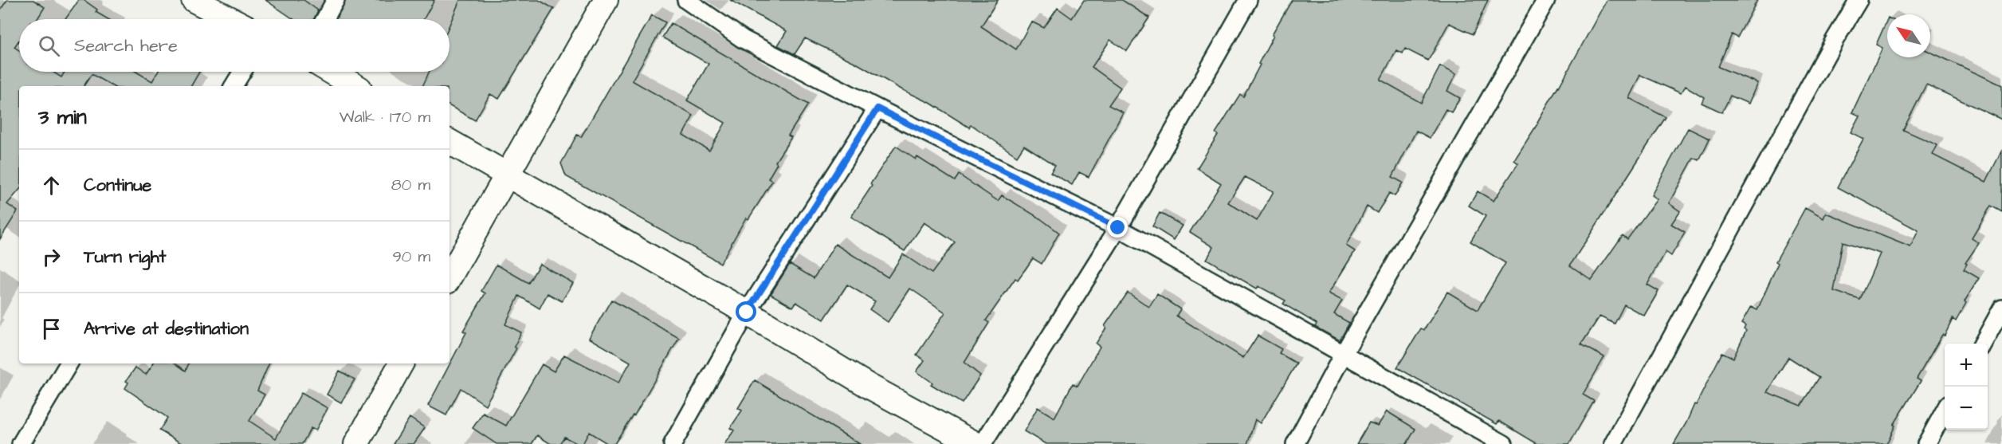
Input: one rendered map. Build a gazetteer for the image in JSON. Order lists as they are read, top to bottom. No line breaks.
{"north":"top left","page":{"search":"Search here","heading":["3 min","Walk · 170 m"],"list":[["Continue","80 m"],["Turn right","90 m"],"Arrive at destination"],"map_buttons":["+","−"]}}
